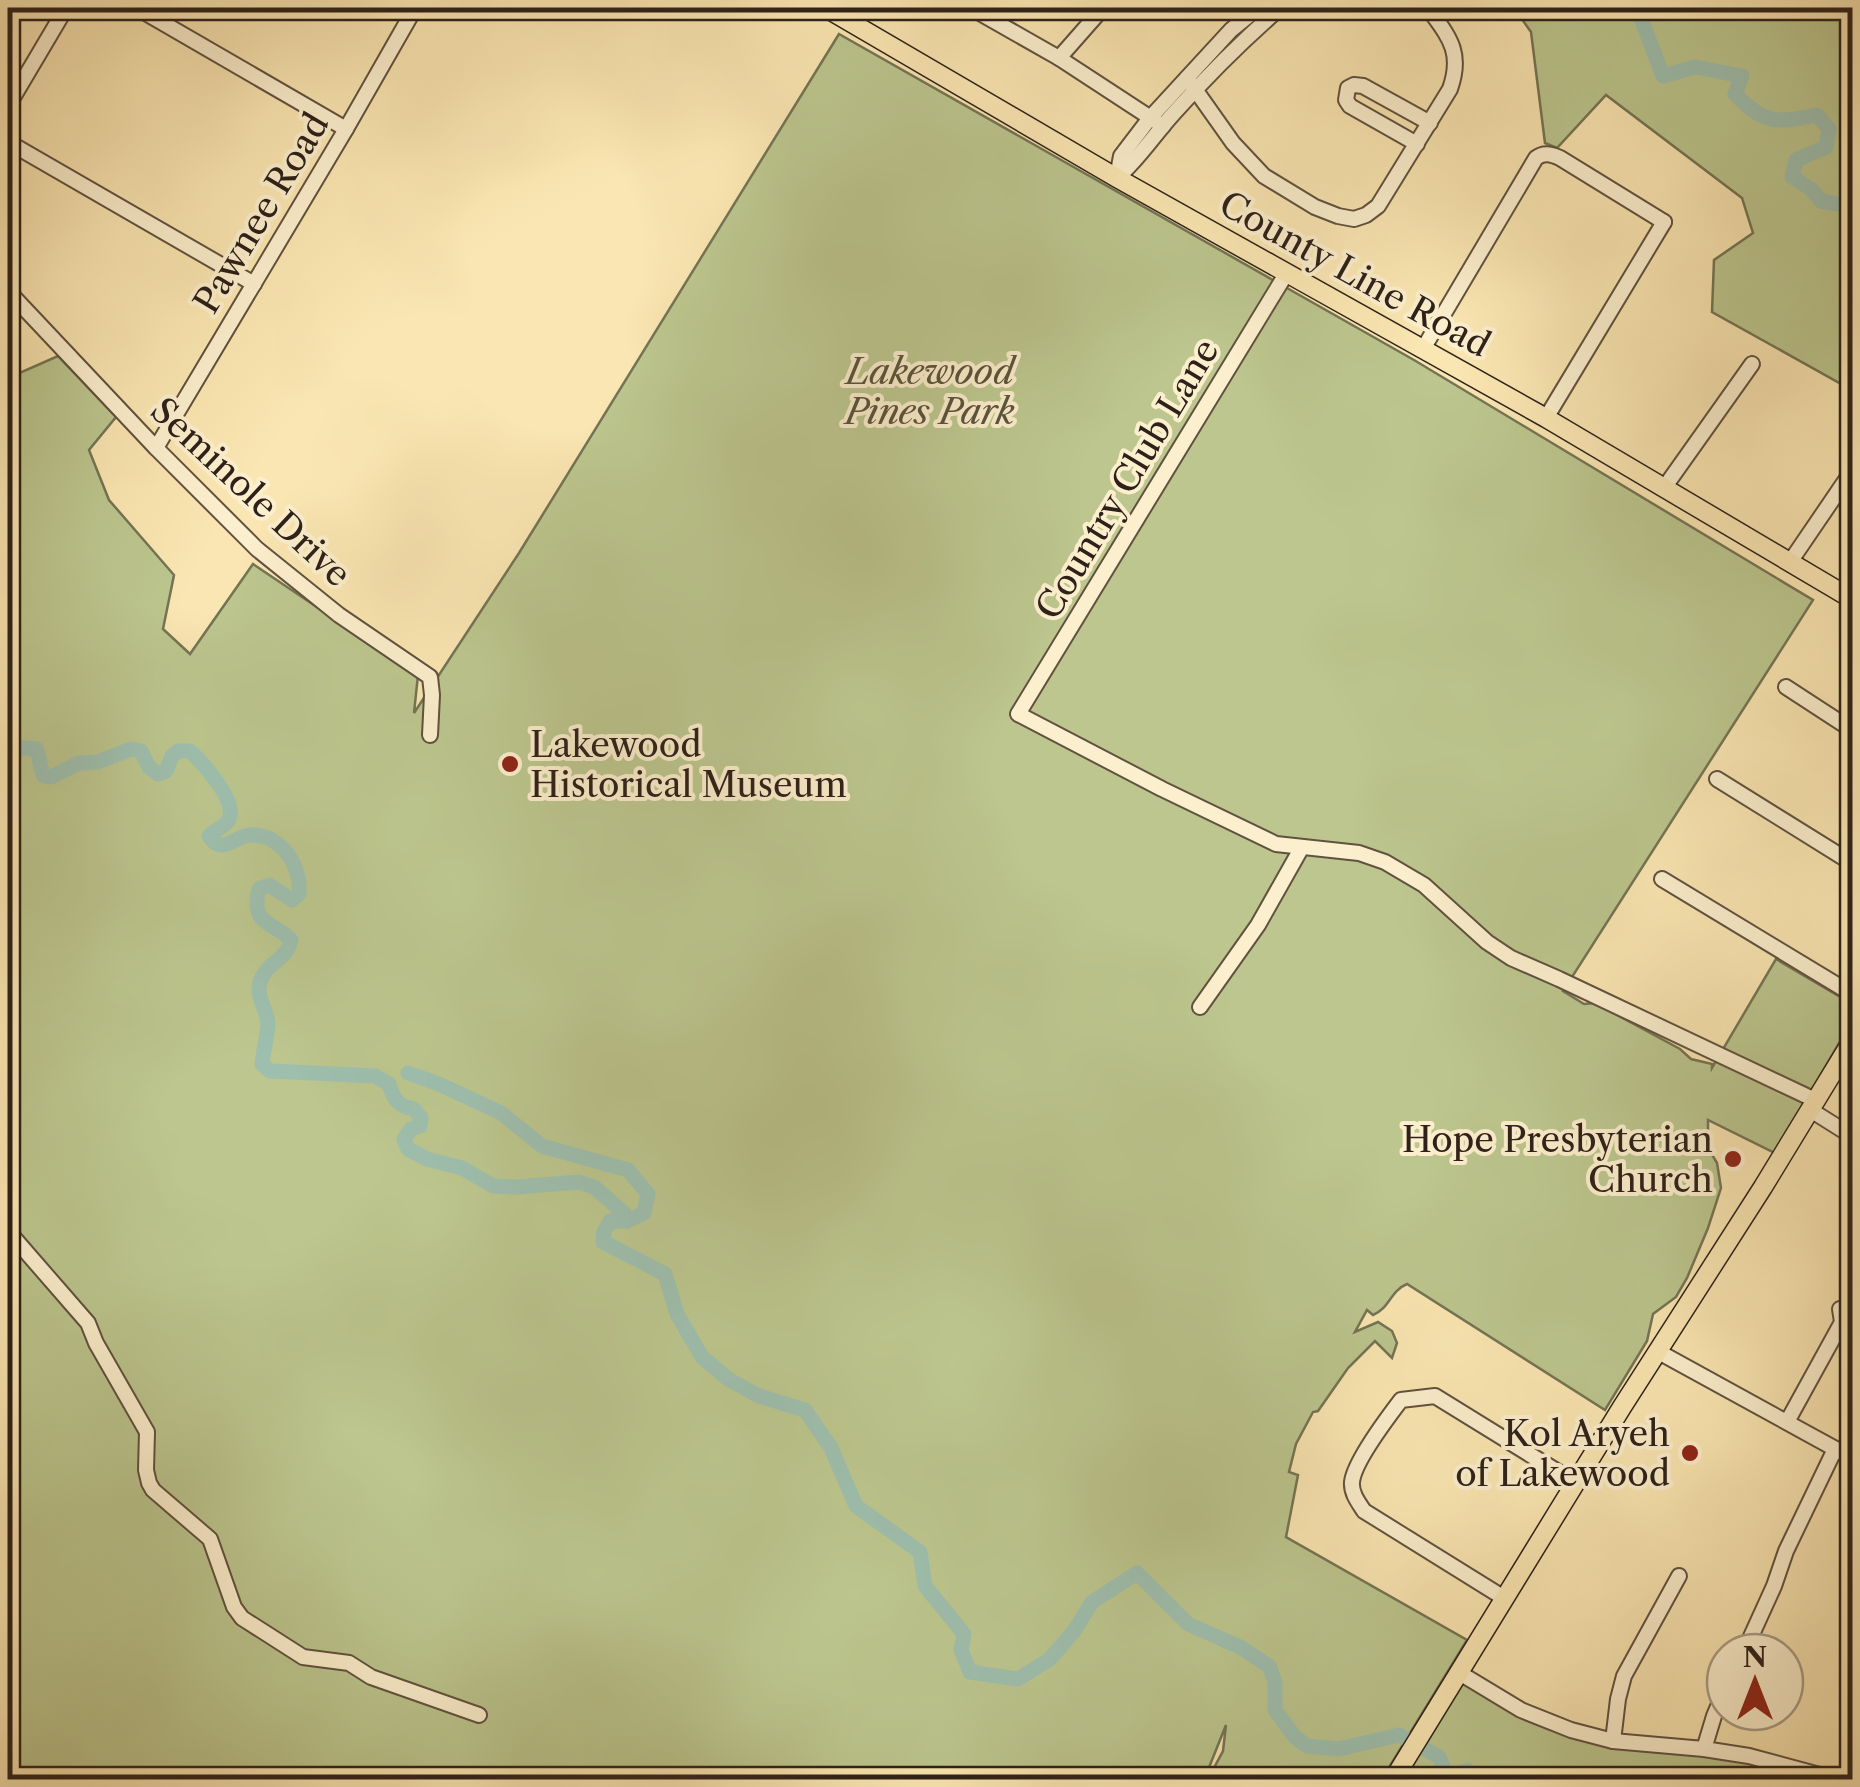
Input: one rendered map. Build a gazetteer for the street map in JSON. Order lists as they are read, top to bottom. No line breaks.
{"streets":{"main road":["County Line Road"],"street":["Pawnee Road","Country Club Lane","Seminole Drive"]},"crossings":[["Pawnee Road","Seminole Drive"],["County Line Road","Country Club Lane"]],"parks":["Lakewood Pines Park"],"places":["Lakewood Historical Museum","Hope Presbyterian Church","Kol Aryeh of Lakewood"],"north":"top"}
